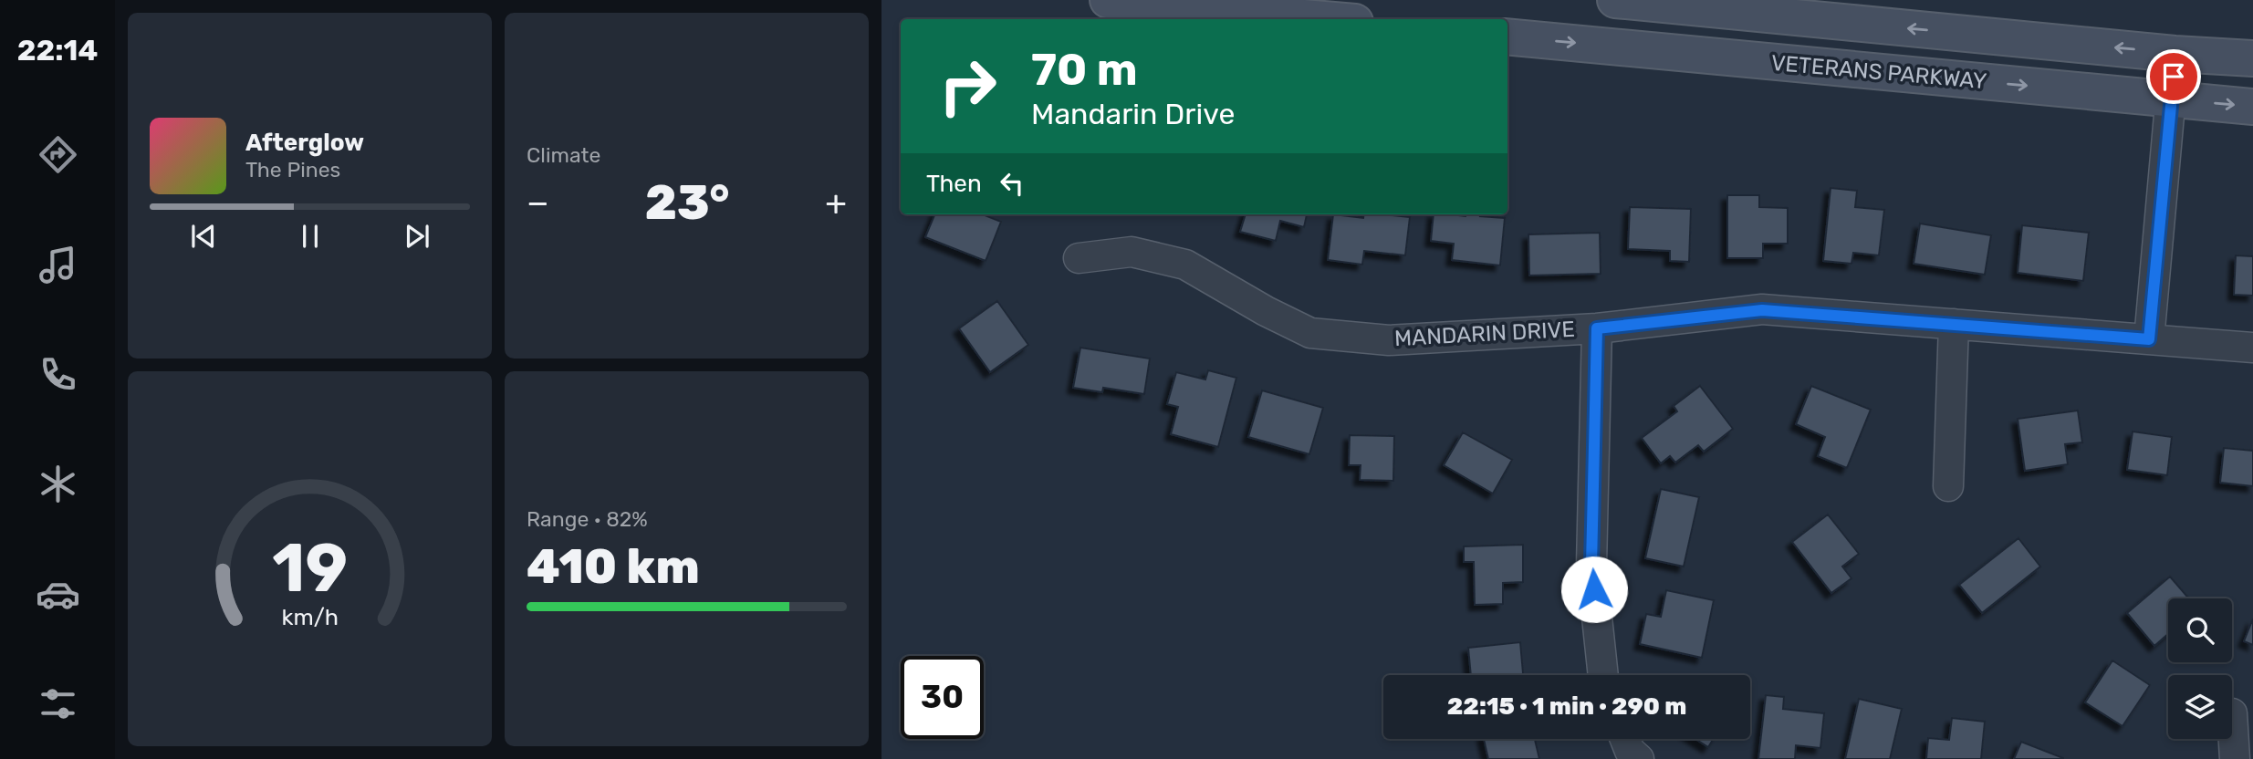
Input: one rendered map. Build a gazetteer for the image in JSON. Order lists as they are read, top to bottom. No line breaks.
{"streets":{"main road":["VETERANS PARKWAY"],"street":["MANDARIN DRIVE"]},"page":{"tabs":"22:14","tile":["Climate",["Range · 82%","410 km"]],"turn":["70 m","Mandarin Drive"],"song":["Afterglow","The Pines"],"then":"Then","heat":["−","23°","+"],"limit":"30","trip":"22:15 · 1 min · 290 m","gauge":["19","km/h"]}}
